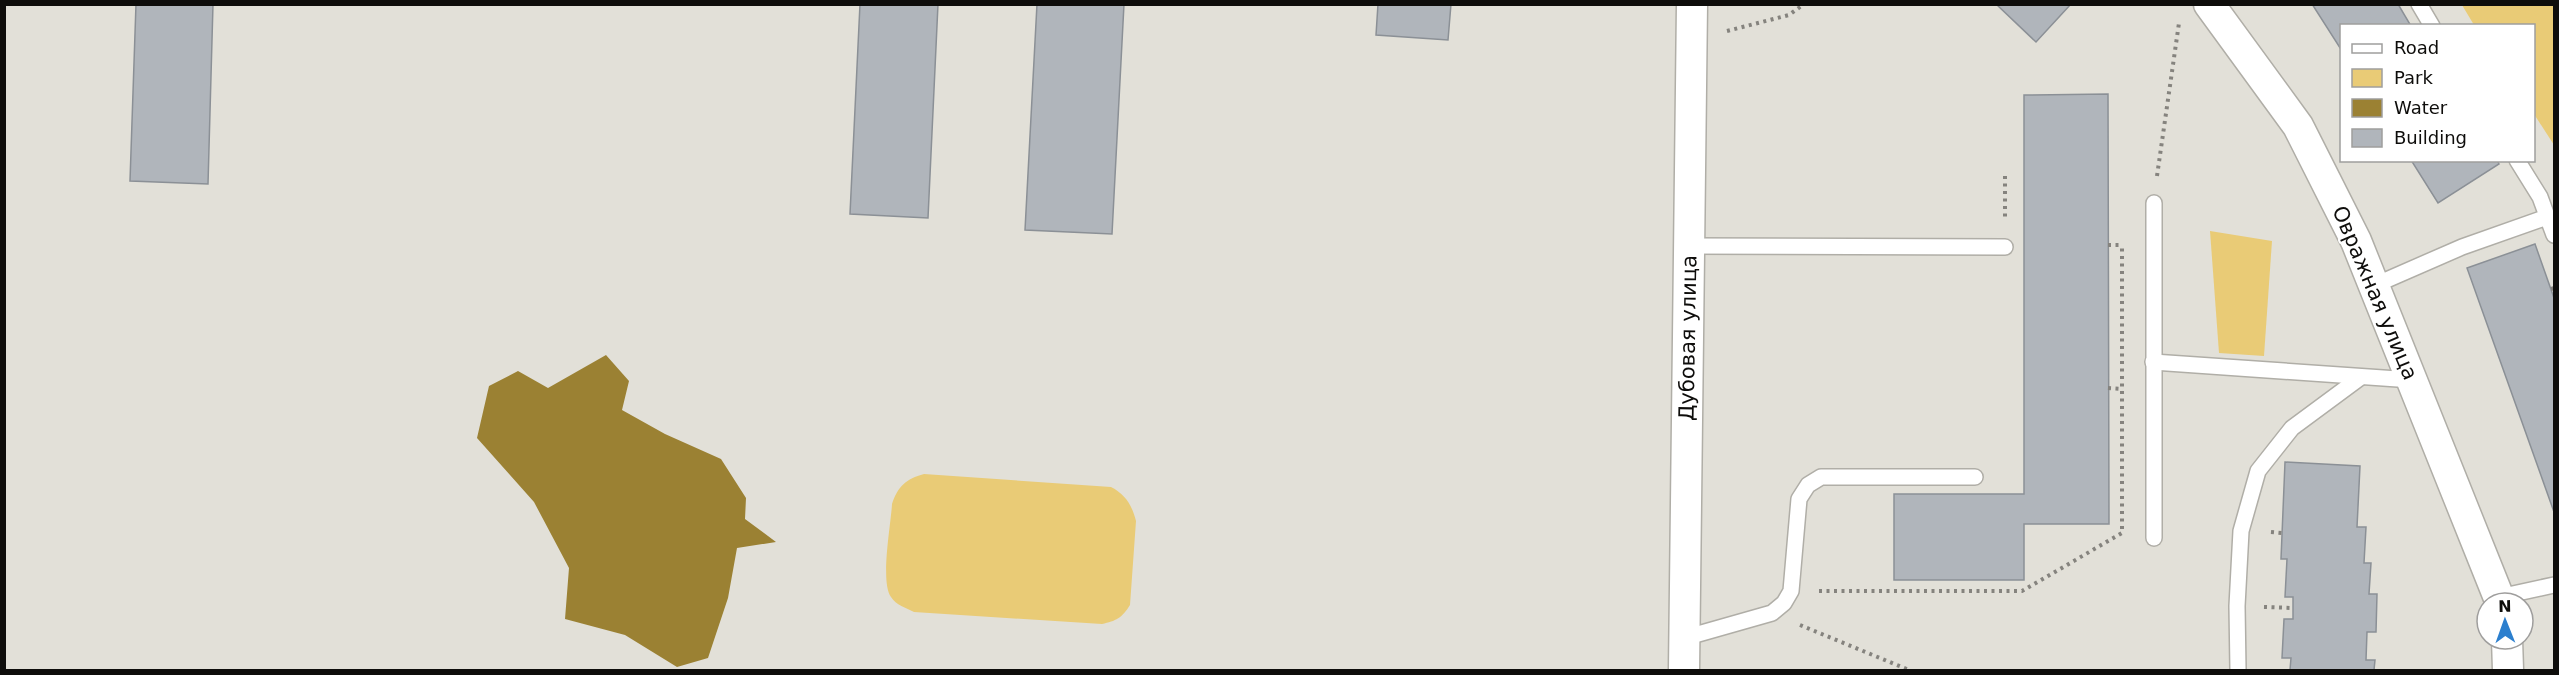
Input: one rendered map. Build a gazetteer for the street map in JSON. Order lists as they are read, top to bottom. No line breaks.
{"streets":{"street":["Овражная улица","Дубовая улица"]},"legend":["Road","Park","Water","Building"],"north":"top"}
